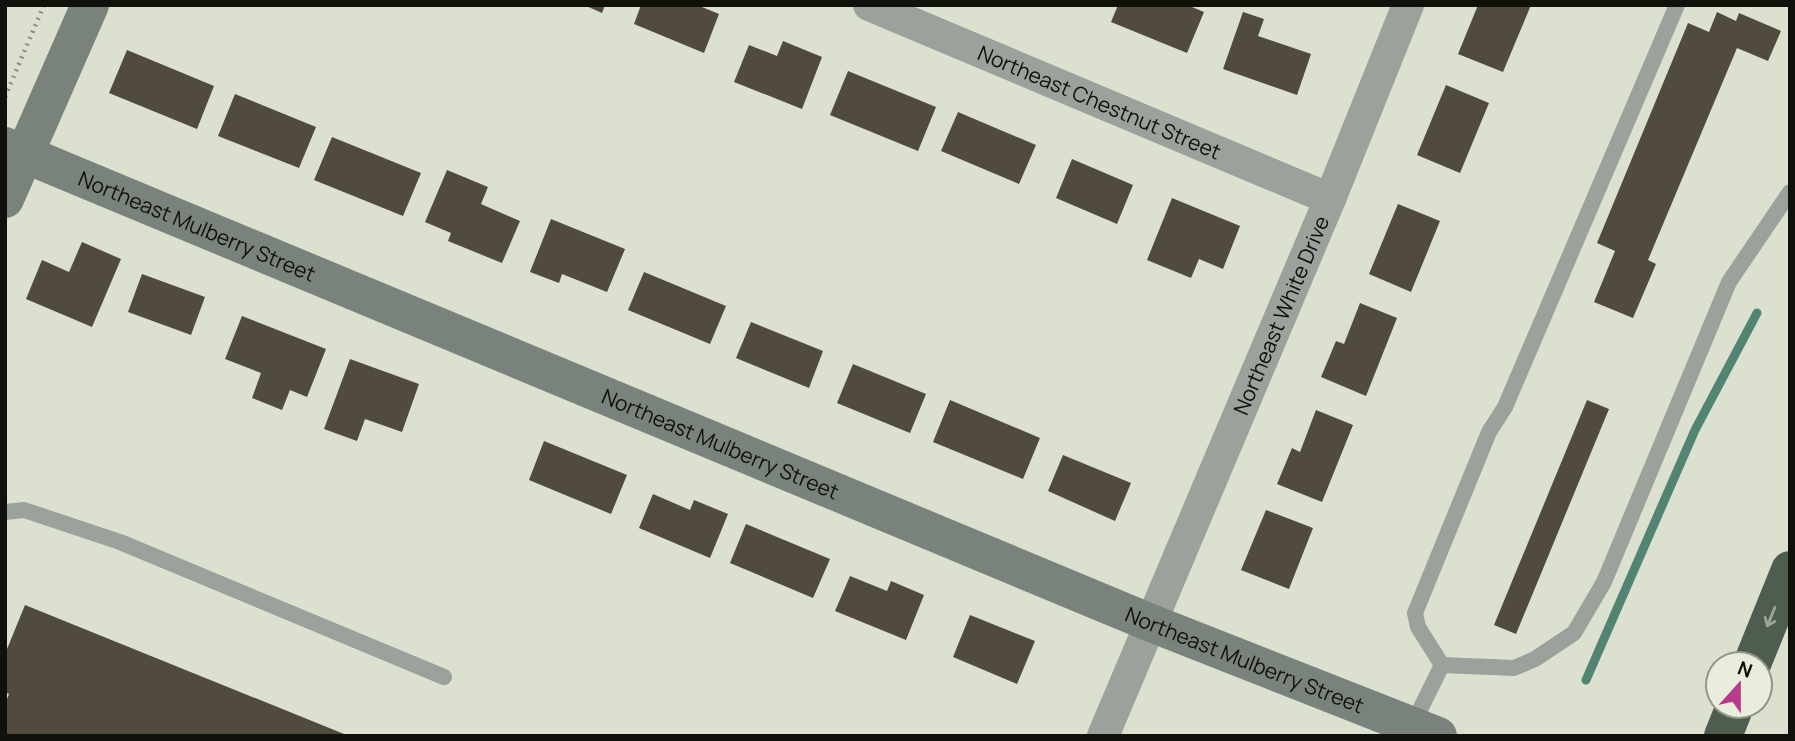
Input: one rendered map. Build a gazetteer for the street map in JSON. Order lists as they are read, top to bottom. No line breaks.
{"streets":{"street":["Northeast Chestnut Street","Northeast Mulberry Street","Northeast White Drive"]},"crossings":[["Northeast Chestnut Street","Northeast White Drive"],["Northeast Mulberry Street","Northeast White Drive"]],"north":"top"}
